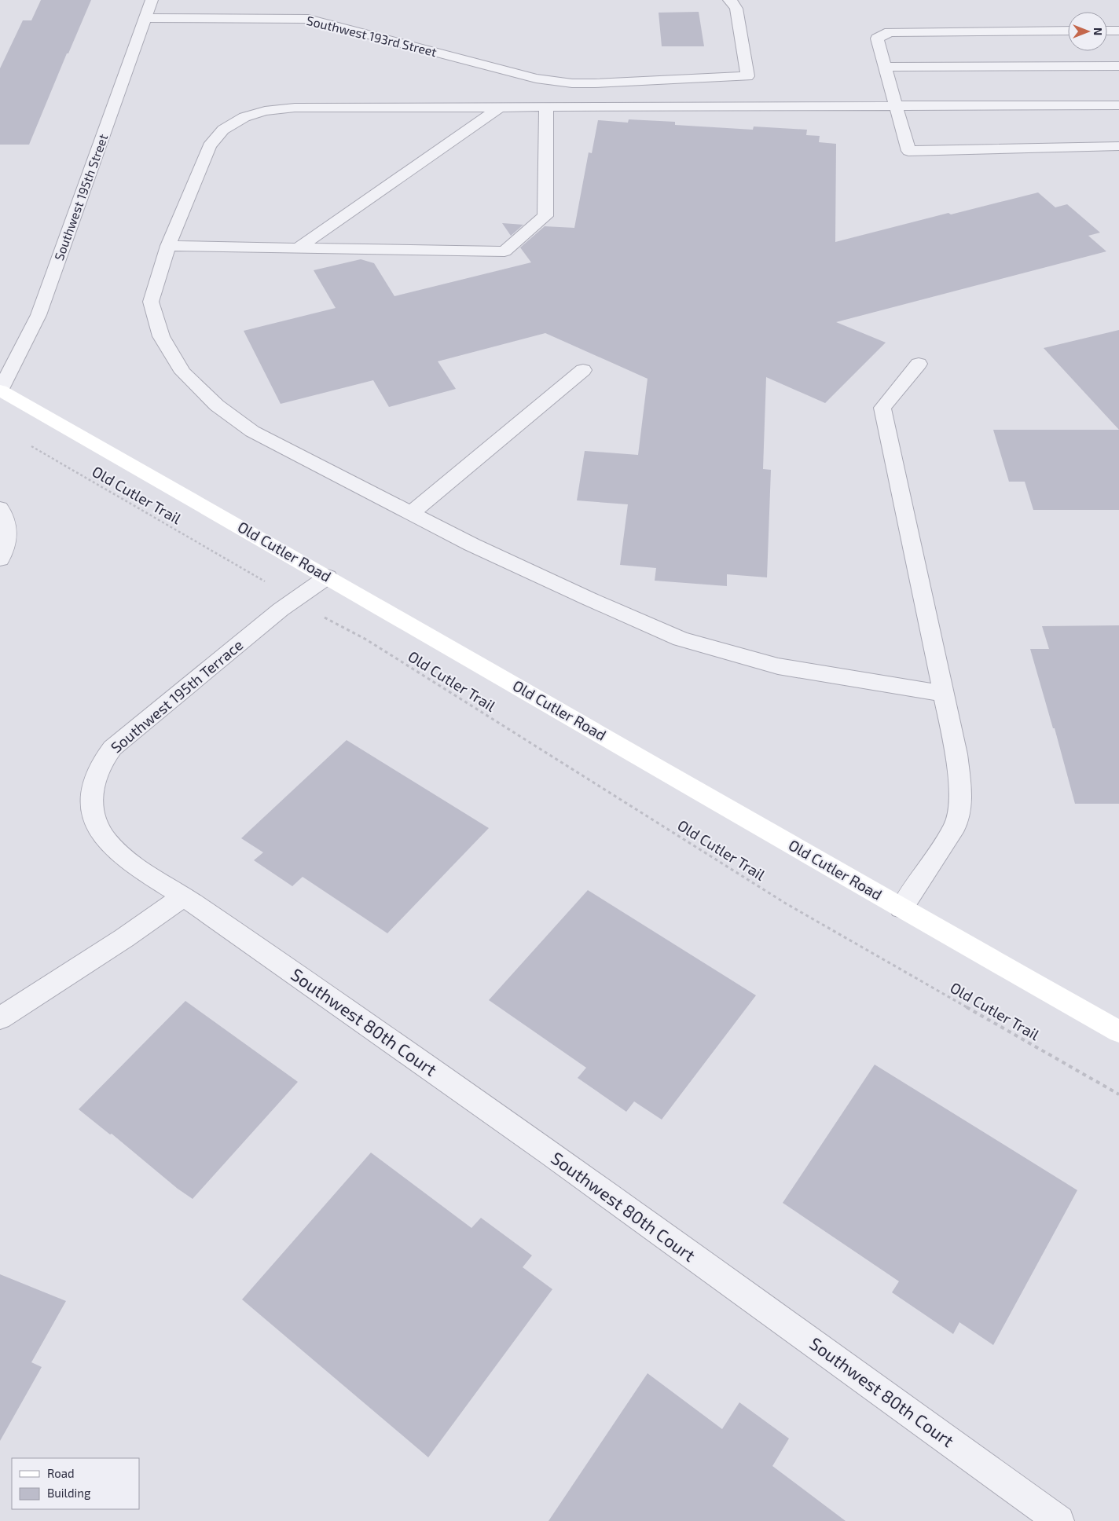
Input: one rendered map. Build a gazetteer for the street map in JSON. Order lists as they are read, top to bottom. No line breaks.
{"streets":{"main road":["Old Cutler Road"],"street":["Southwest 193rd Street","Southwest 195th Street","Southwest 195th Terrace","Southwest 80th Court"],"path":["Old Cutler Trail"]},"crossings":[["Southwest 193rd Street","Southwest 195th Street"],["Southwest 195th Street","Old Cutler Road"],["Old Cutler Road","Southwest 195th Terrace"],["Southwest 195th Terrace","Southwest 80th Court"]],"legend":["Road","Building"],"north":"right"}
